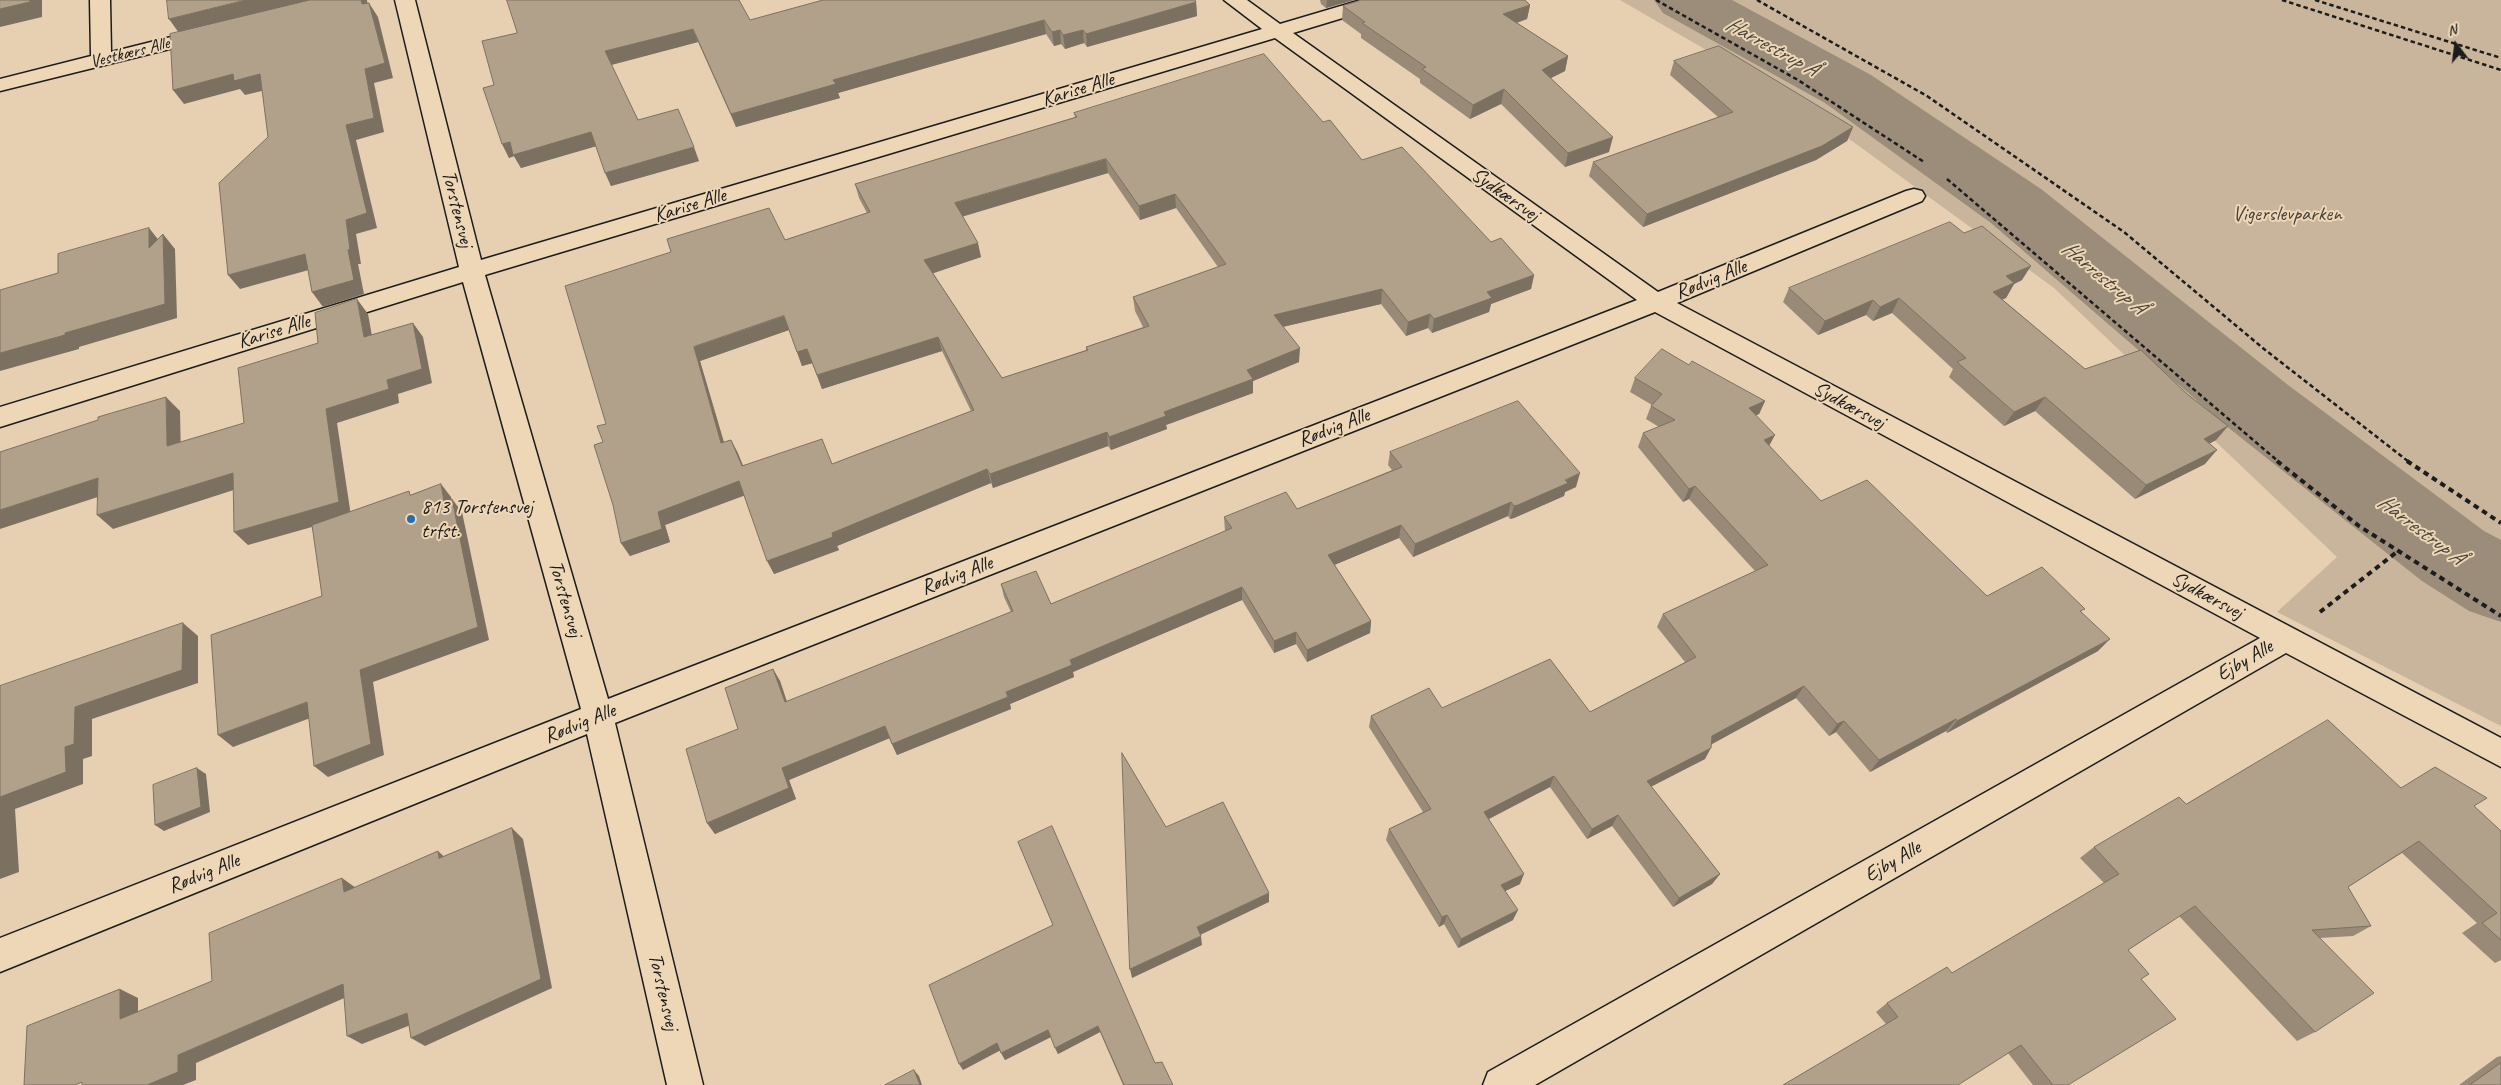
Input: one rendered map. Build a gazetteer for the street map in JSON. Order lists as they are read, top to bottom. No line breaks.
{"streets":{"street":["Vestkærs Alle","Karise Alle","Sydkærsvej","Torstensvej","Rødvig Alle","Ejby Alle"]},"crossings":[["Karise Alle","Sydkærsvej"],["Karise Alle","Torstensvej"],["Sydkærsvej","Rødvig Alle"],["Sydkærsvej","Ejby Alle"],["Torstensvej","Rødvig Alle"]],"water":["Harrestrup Å"],"parks":["Vigerslevparken"],"places":["813 Torstensvej trfst."],"north":"top"}
